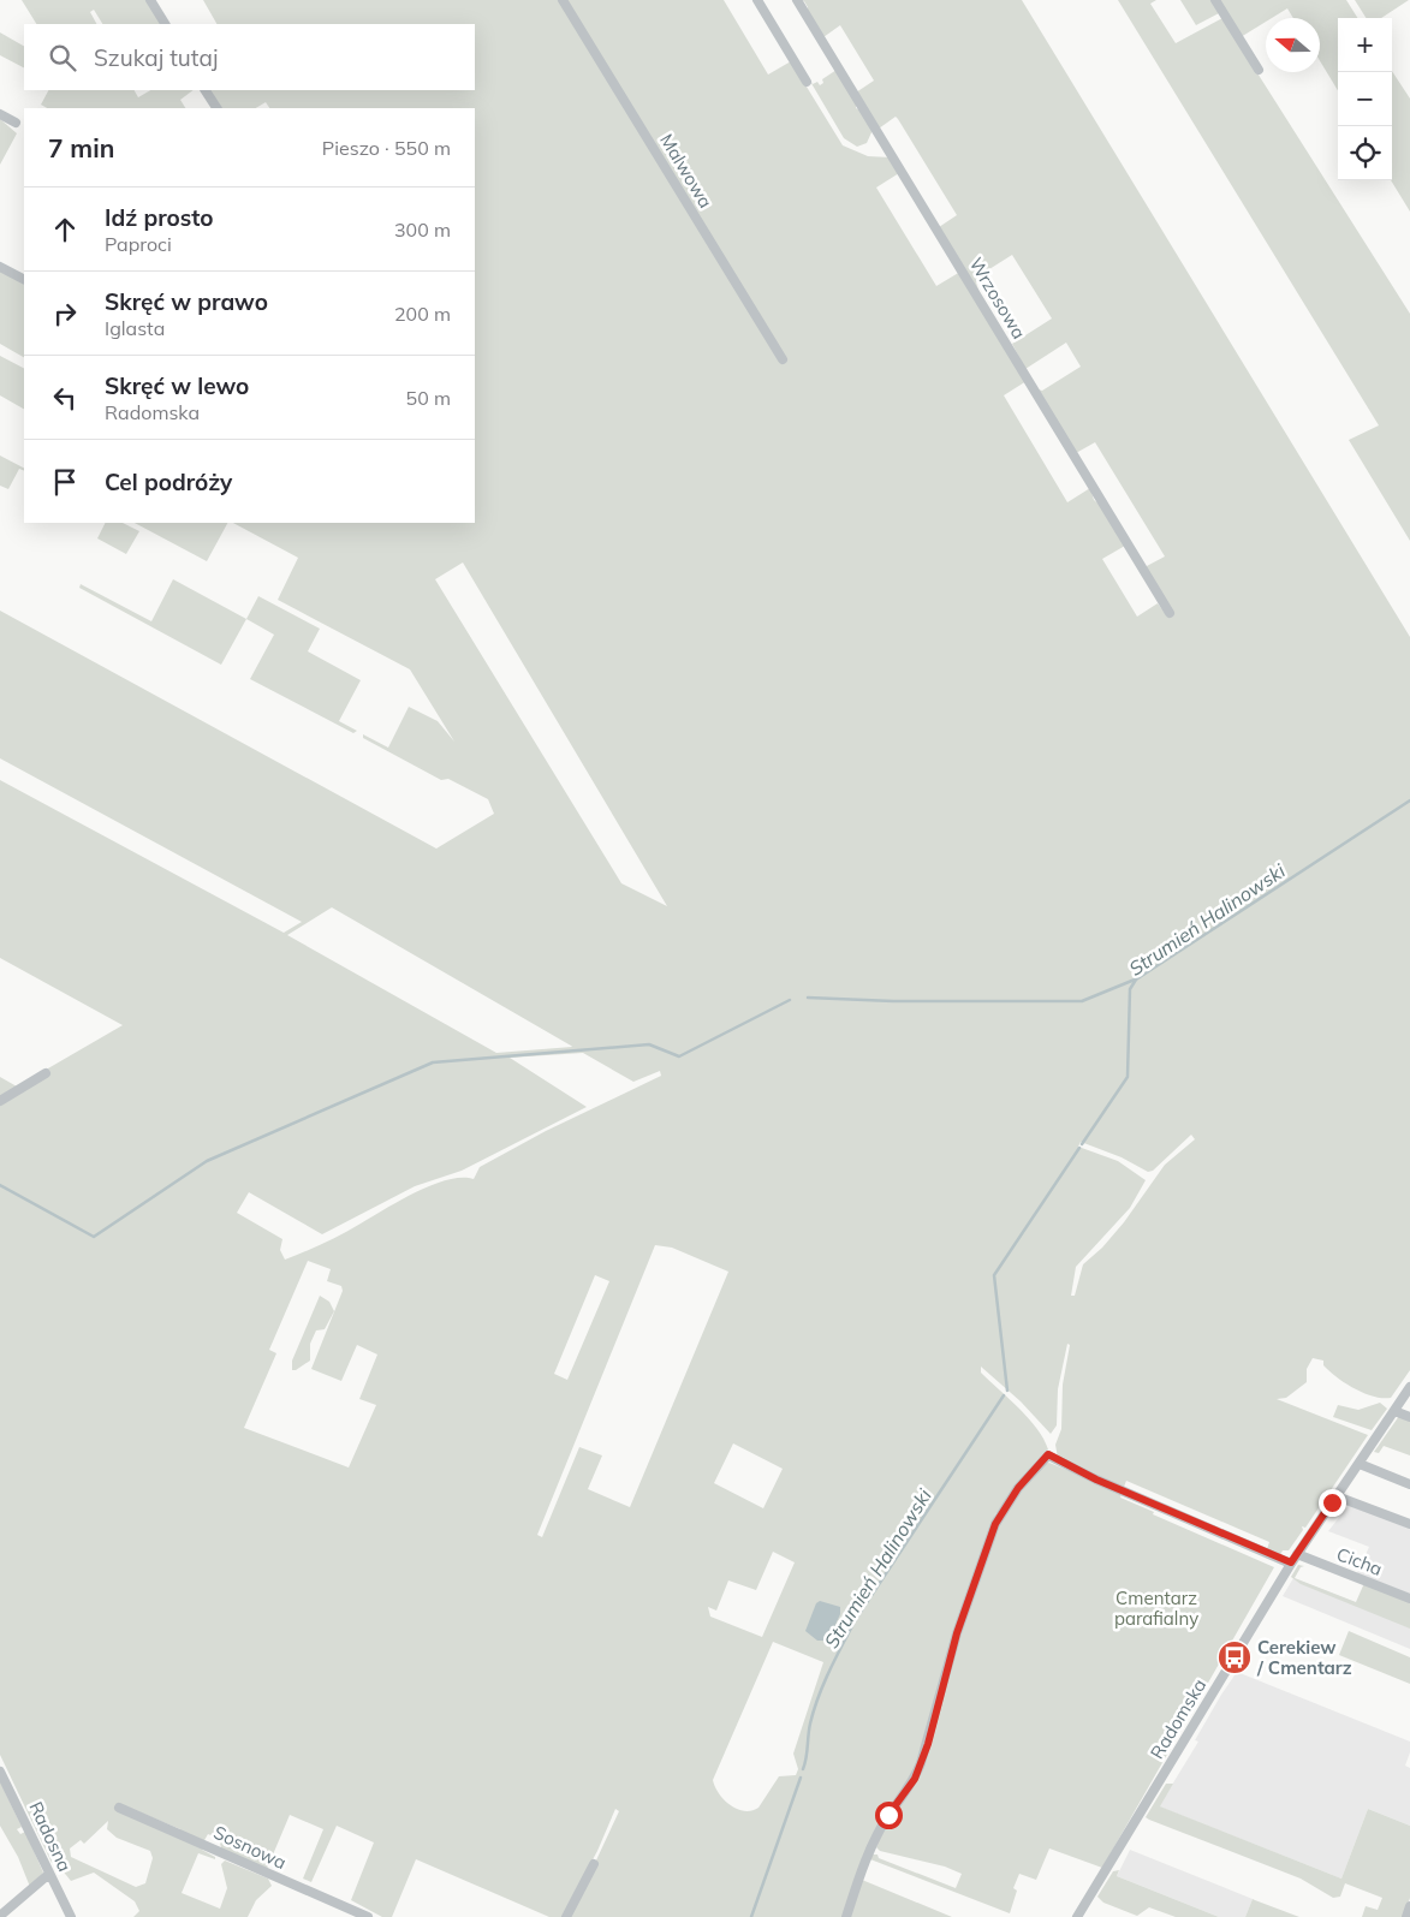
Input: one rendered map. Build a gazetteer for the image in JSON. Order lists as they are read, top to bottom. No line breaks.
{"streets":{"street":["Malwowa","Wrzosowa","Cicha","Radomska","Radosna","Sosnowa"]},"crossings":[["Cicha","Radomska"]],"water":["Strumień Halinowski"],"parks":["Cmentarz parafialny"],"places":{"bus stop":["Cerekiew / Cmentarz"]},"north":"left","page":{"map_buttons":["+","−"],"search":"Szukaj tutaj","heading":["7 min","Pieszo · 550 m"],"list":[["Idź prosto","Paproci","300 m"],["Skręć w prawo","Iglasta","200 m"],["Skręć w lewo","Radomska","50 m"],"Cel podróży"]}}
